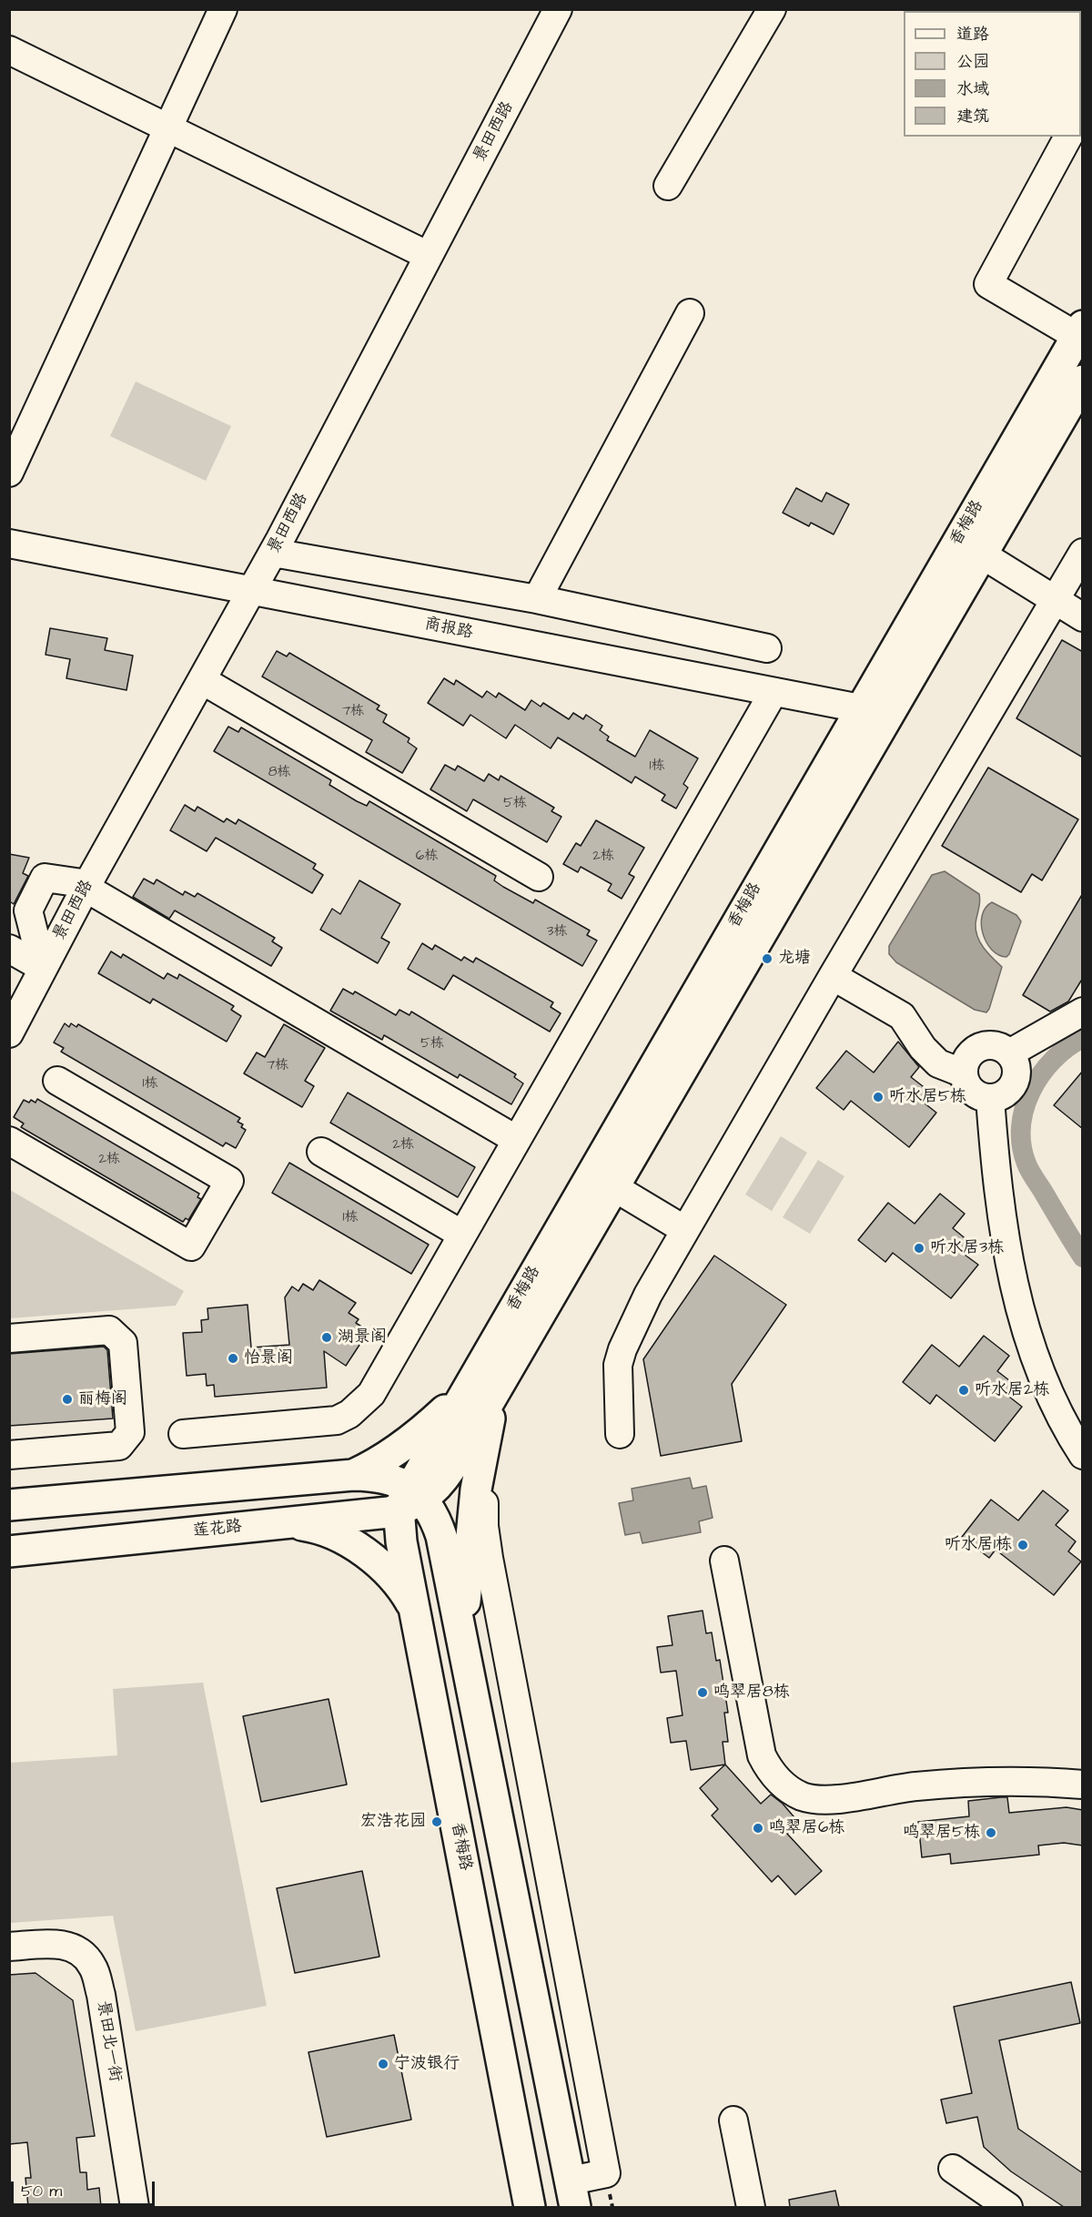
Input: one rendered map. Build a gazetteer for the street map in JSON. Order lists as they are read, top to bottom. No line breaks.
{"streets":{"main road":["香梅路","莲花路"],"street":["景田西路","商报路","景田北一街"]},"crossings":[["景田西路","商报路"],["香梅路","商报路"],["香梅路","莲花路"]],"places":["龙塘","听水居5栋","听水居3栋","湖景阁","怡景阁","听水居2栋","丽梅阁","听水居1栋","鸣翠居8栋","宏浩花园","鸣翠居6栋","鸣翠居5栋","宁波银行"],"house_numbers":["7栋","1栋","8栋","5栋","6栋","2栋","3栋","5栋","7栋","1栋","2栋","2栋","1栋"],"legend":["道路","公园","水域","建筑"],"scale_bar":"50 m"}
